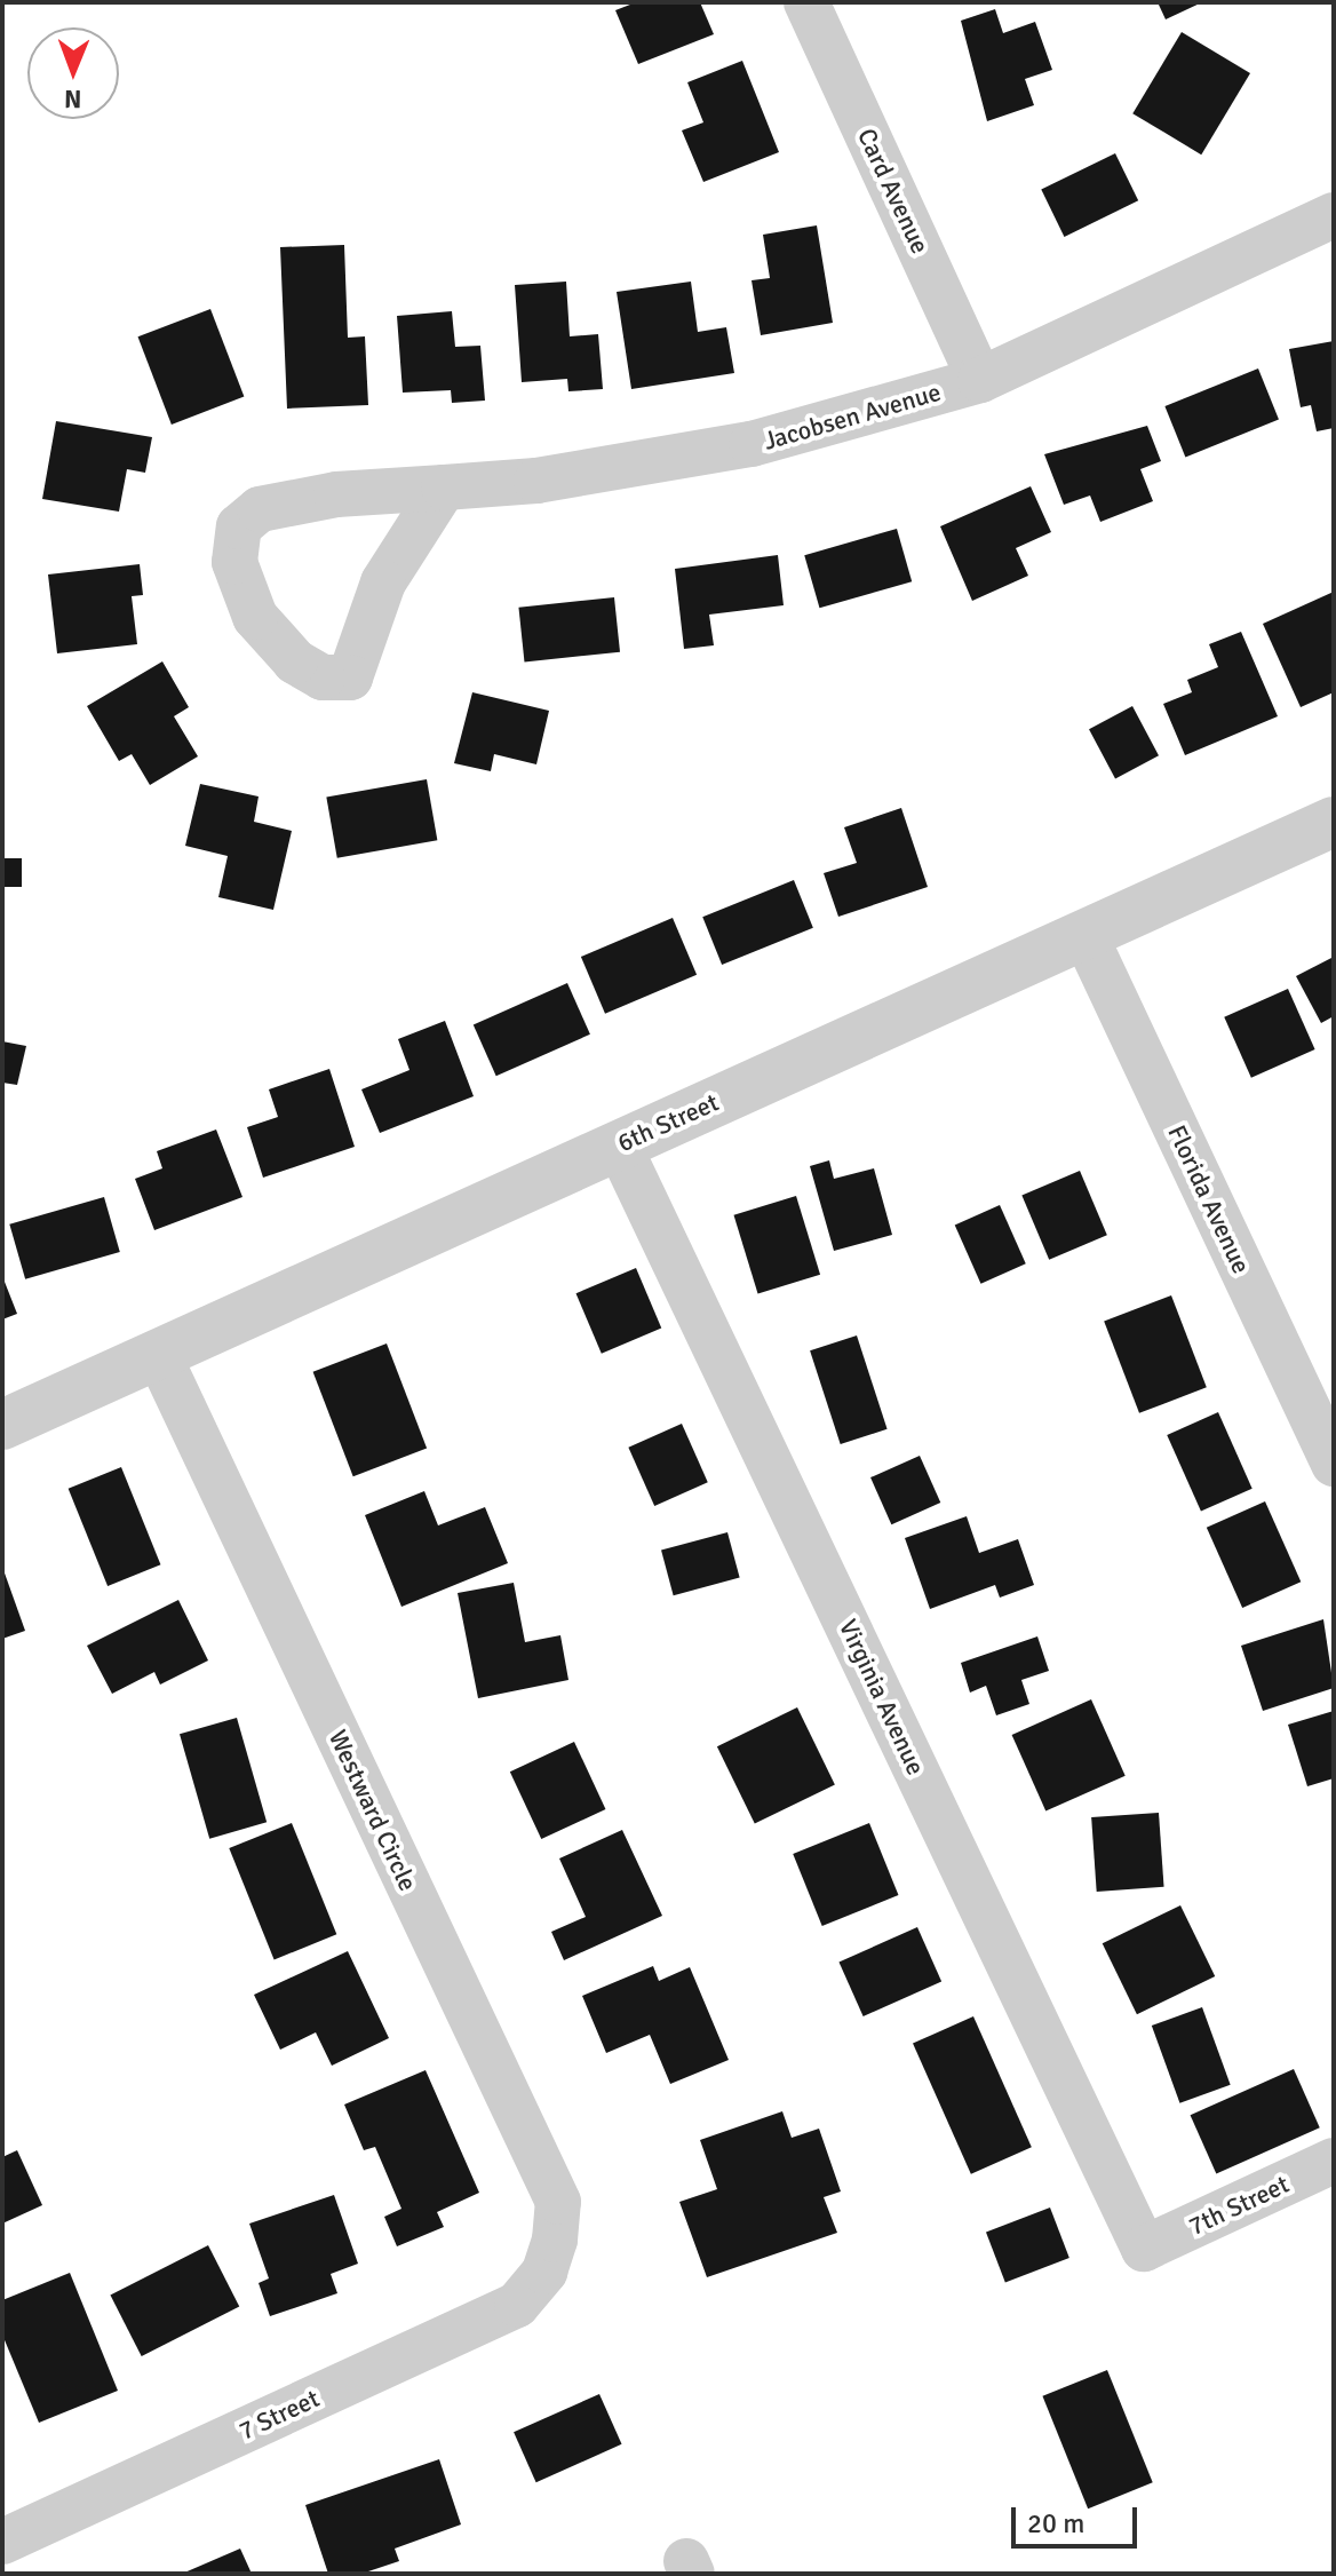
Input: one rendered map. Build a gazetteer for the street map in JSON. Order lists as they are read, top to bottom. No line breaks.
{"streets":{"street":["Card Avenue","Jacobsen Avenue","6th Street","Florida Avenue","Virginia Avenue","Westward Circle","7th Street","7 Street"]},"crossings":[["Card Avenue","Jacobsen Avenue"],["6th Street","Florida Avenue"],["6th Street","Virginia Avenue"],["6th Street","Westward Circle"],["Virginia Avenue","7th Street"],["Westward Circle","7 Street"]],"scale_bar":"20 m","north":"bottom"}
